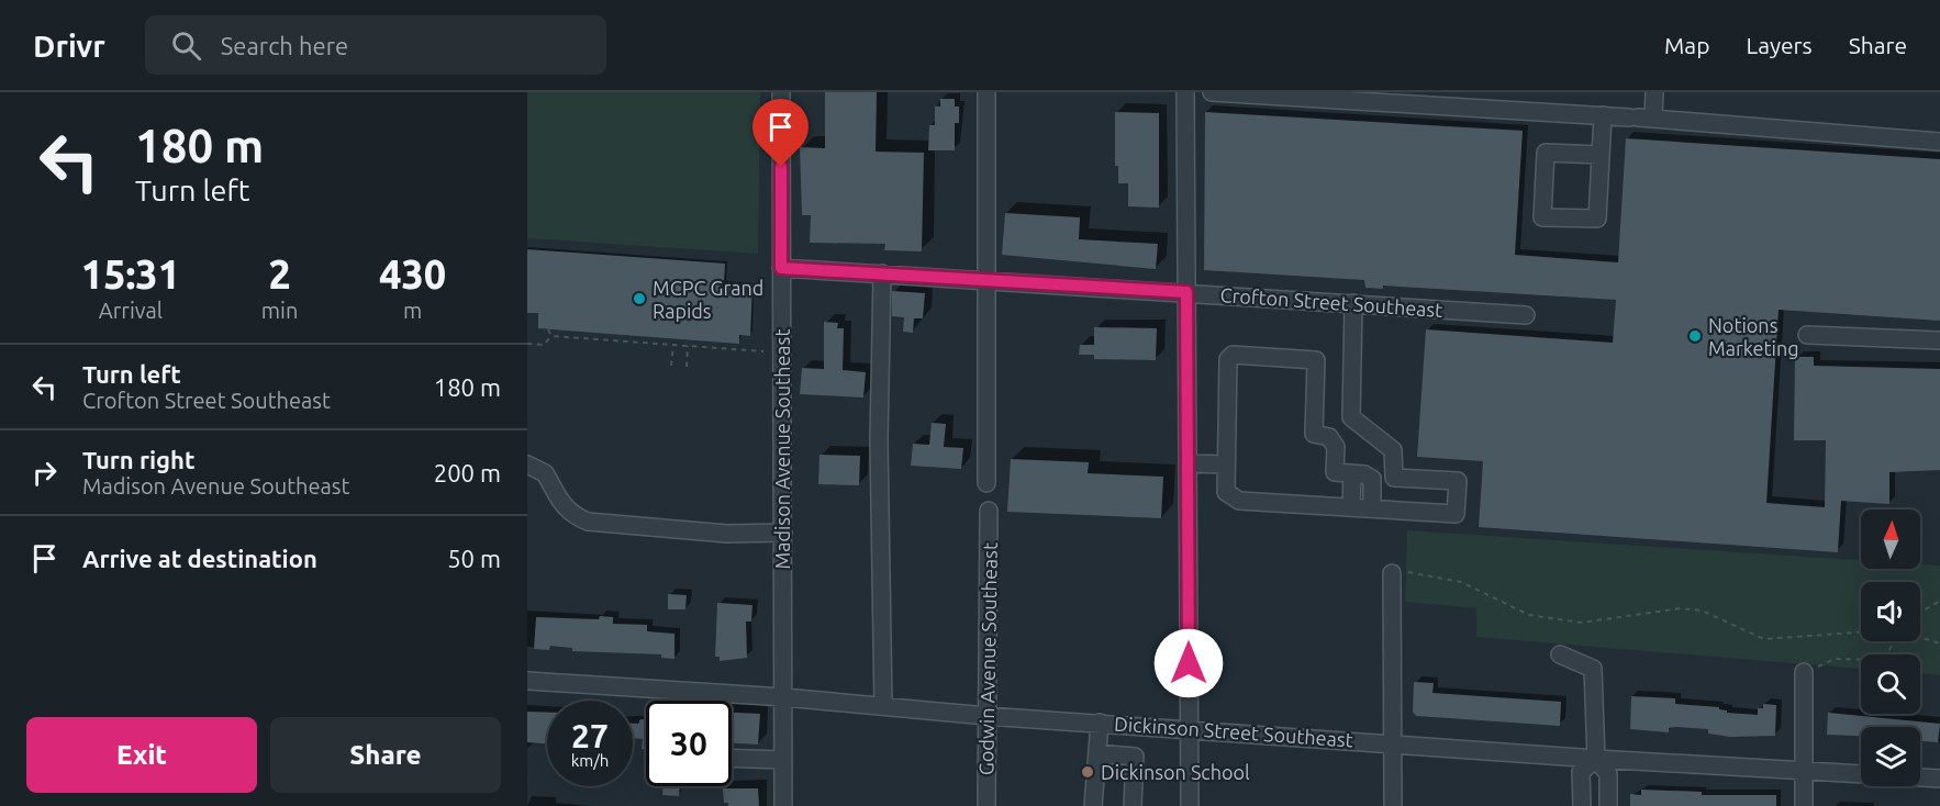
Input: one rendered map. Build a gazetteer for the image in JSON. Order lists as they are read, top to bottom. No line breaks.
{"streets":{"street":["Crofton Street Southeast","Madison Avenue Southeast","Godwin Avenue Southeast","Dickinson Street Southeast"]},"crossings":[["Crofton Street Southeast","Madison Avenue Southeast"],["Madison Avenue Southeast","Dickinson Street Southeast"],["Godwin Avenue Southeast","Dickinson Street Southeast"]],"places":["MCPC Grand Rapids","Notions Marketing","Dickinson School"],"north":"top","page":{"header":"Drivr","search":"Search here","nav":["Map","Layers","Share"],"turn":["180 m","Turn left"],"eta":["15:31","Arrival","2","min","430","m"],"list":[{"name":"Turn left","note":"Crofton Street Southeast","value":"180 m"},{"name":"Turn right","note":"Madison Avenue Southeast","value":"200 m"},{"name":"Arrive at destination","value":"50 m"}],"speed":"27 km/h","limit":"30","buttons":["Exit","Share"]}}
